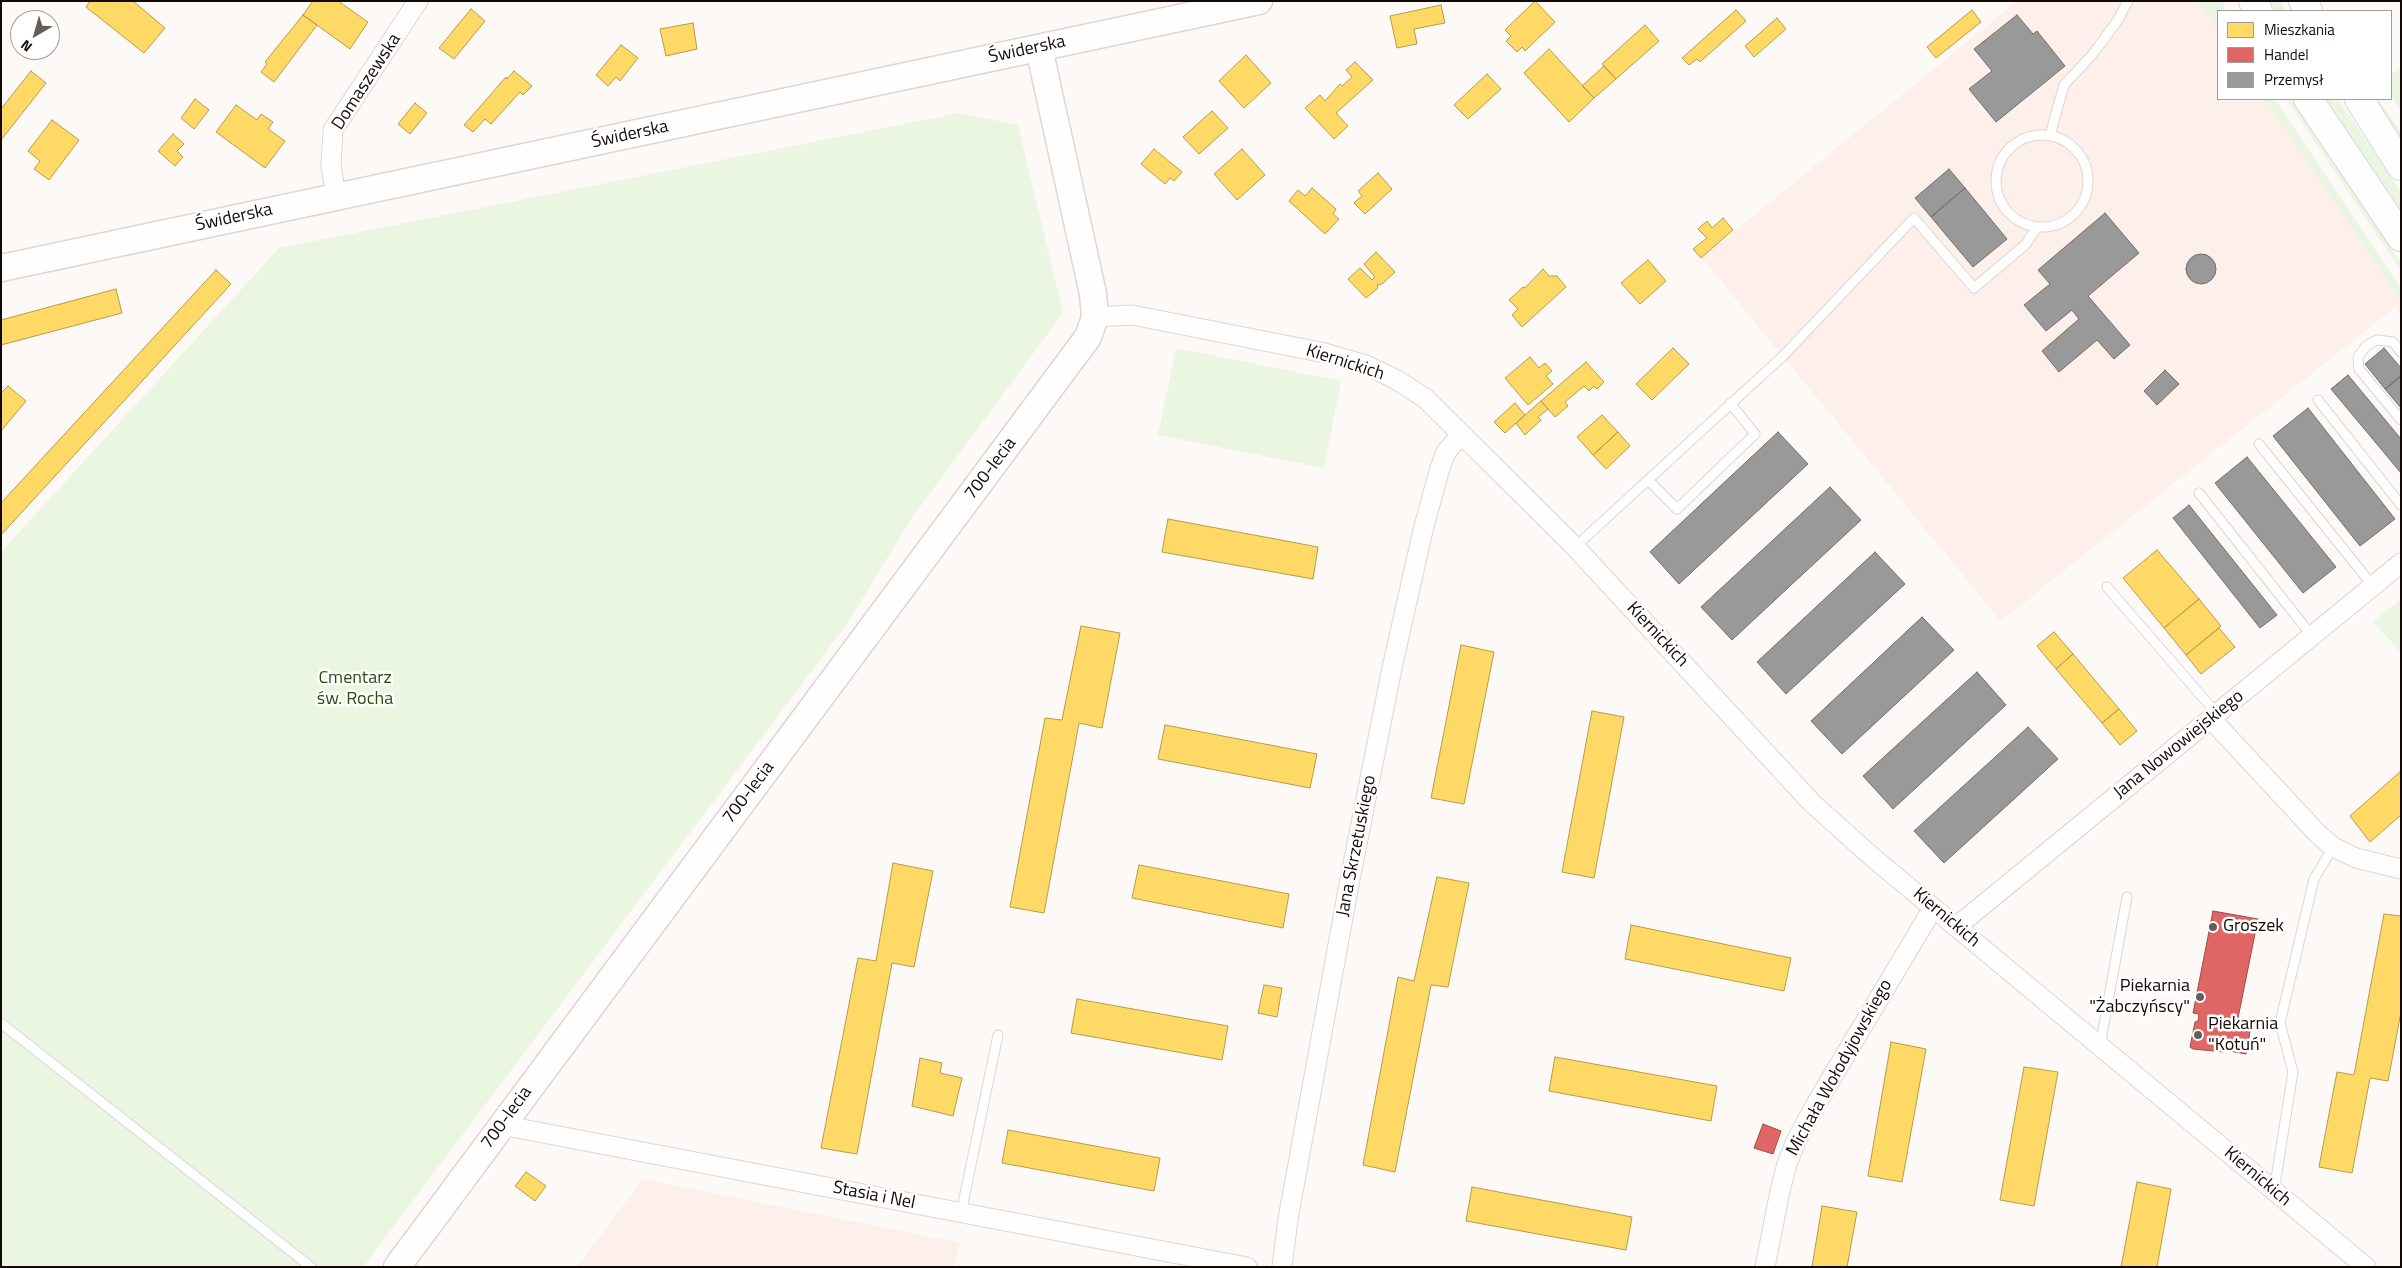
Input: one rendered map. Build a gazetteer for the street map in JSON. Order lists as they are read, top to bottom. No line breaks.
{"streets":{"street":["Świderska","Domaszewska","Kiernickich","700-lecia","Jana Nowowiejskiego","Jana Skrzetuskiego","Michała Wołodyjowskiego","Stasia i Nel"]},"crossings":[["Świderska","Domaszewska"],["Kiernickich","700-lecia"],["Kiernickich","Jana Nowowiejskiego"],["Kiernickich","Jana Skrzetuskiego"],["Kiernickich","Michała Wołodyjowskiego"],["700-lecia","Stasia i Nel"]],"parks":["Cmentarz św. Rocha"],"places":["Groszek","Piekarnia \"Żabczyńscy\"","Piekarnia \"Kotuń\""],"legend":["Mieszkania","Handel","Przemysł"],"north":"bottom left"}
